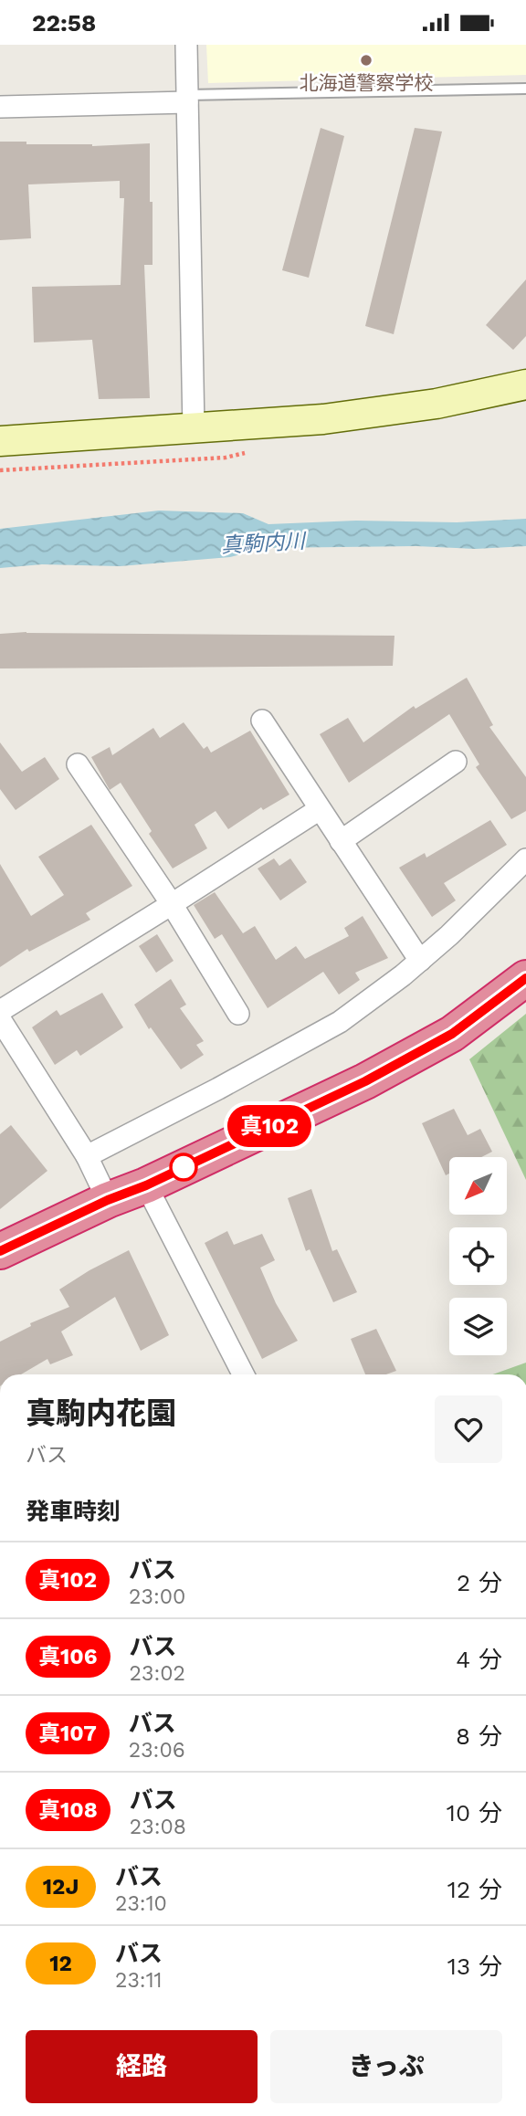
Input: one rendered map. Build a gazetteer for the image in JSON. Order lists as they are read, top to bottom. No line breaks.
{"water":["真駒内川"],"places":["北海道警察学校"],"lines":["bus line 真102"],"north":"bottom left","page":{"status":"22:58","on_map":"真102","heading":[["真駒内花園","バス"],"発車時刻"],"list":[{"mark":"真102","name":"バス","note":"23:00","value":"2 分"},{"mark":"真106","name":"バス","note":"23:02","value":"4 分"},{"mark":"真107","name":"バス","note":"23:06","value":"8 分"},{"mark":"真108","name":"バス","note":"23:08","value":"10 分"},{"mark":"12J","name":"バス","note":"23:10","value":"12 分"},{"mark":"12","name":"バス","note":"23:11","value":"13 分"}],"buttons":["経路","きっぷ"]}}
